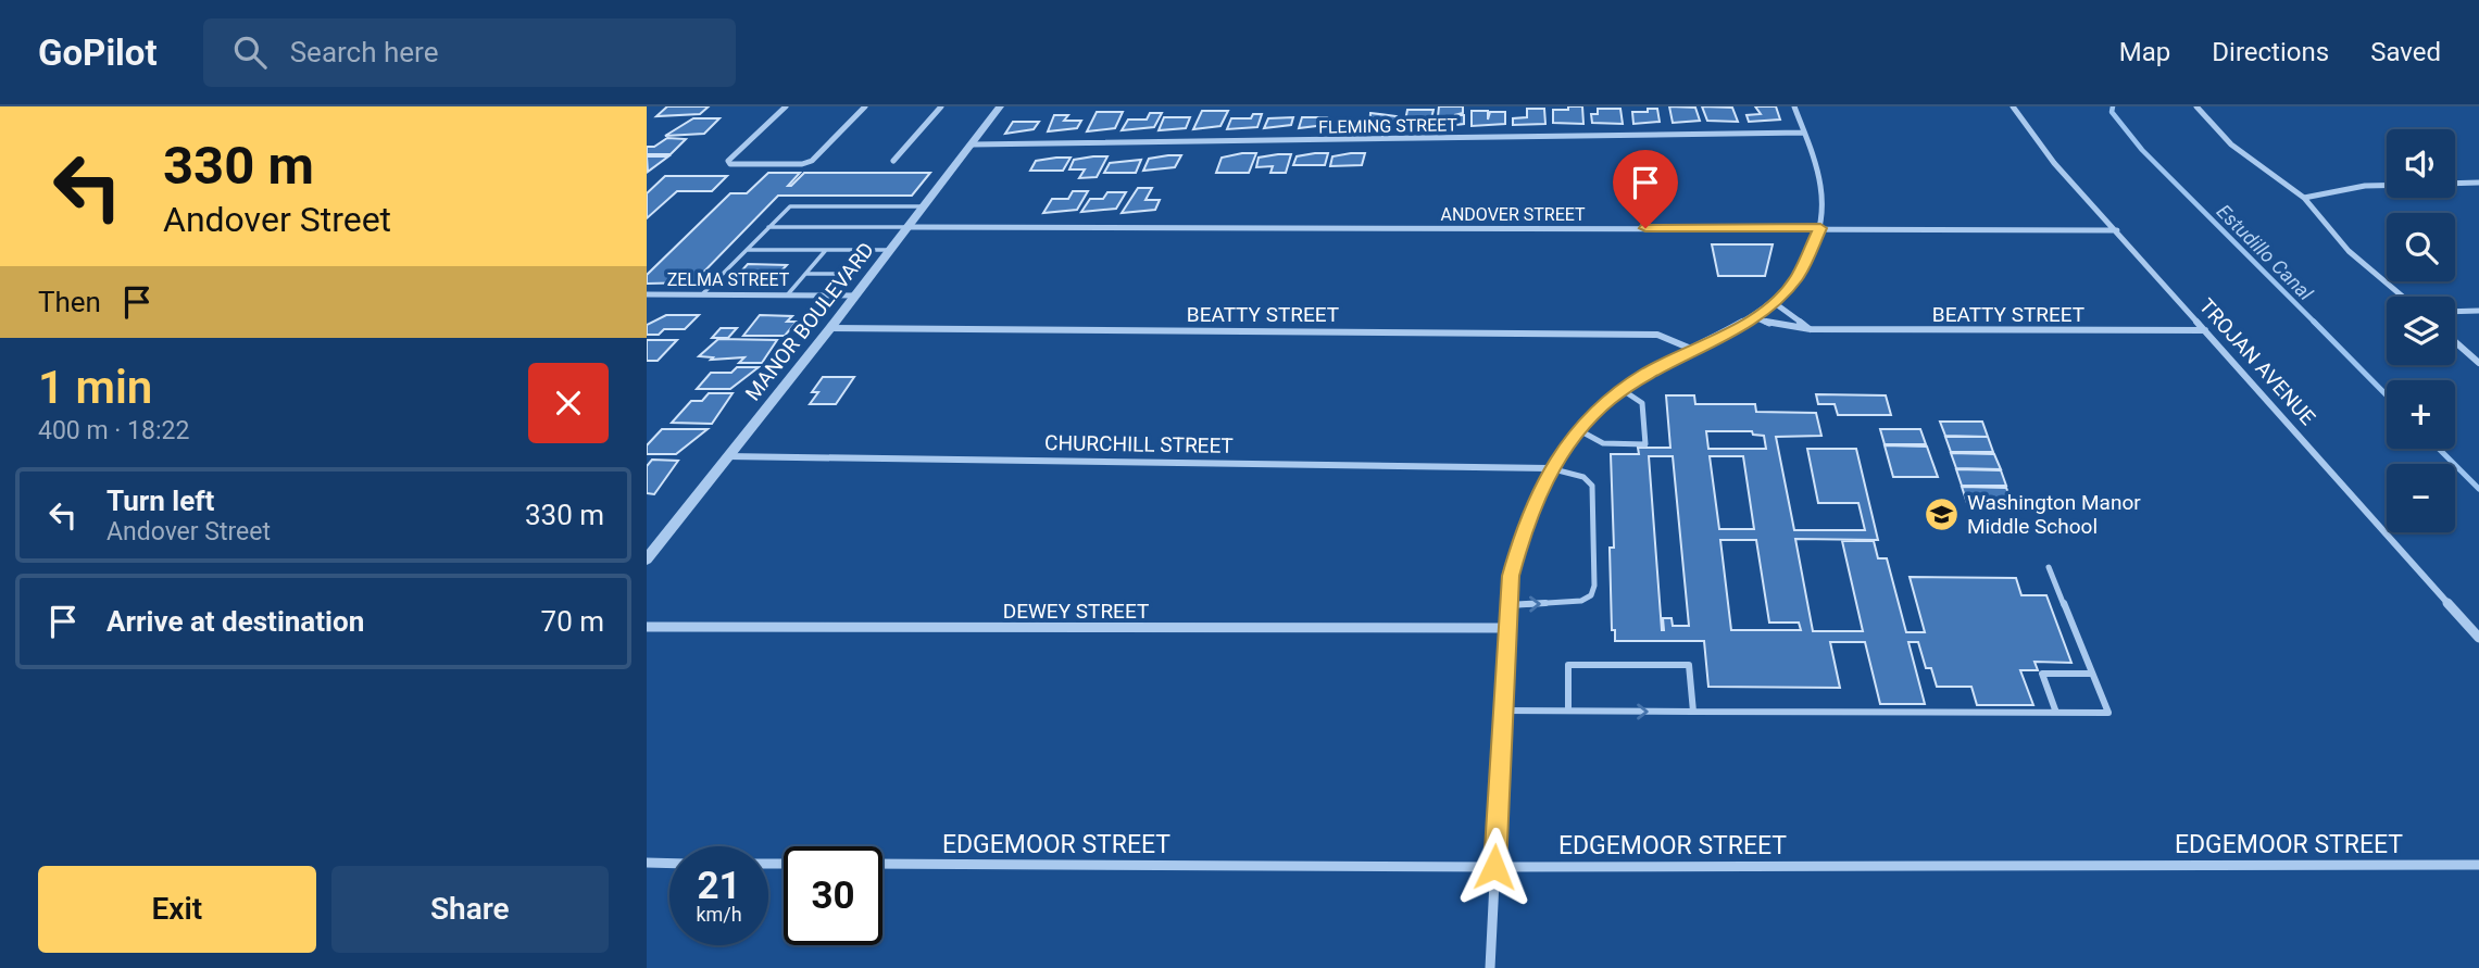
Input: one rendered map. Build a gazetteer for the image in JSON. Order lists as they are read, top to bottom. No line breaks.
{"streets":{"street":["FLEMING STREET","ANDOVER STREET","ZELMA STREET","BEATTY STREET","MANOR BOULEVARD","TROJAN AVENUE","CHURCHILL STREET","DEWEY STREET","EDGEMOOR STREET"]},"crossings":[["FLEMING STREET","MANOR BOULEVARD"],["ANDOVER STREET","MANOR BOULEVARD"],["ANDOVER STREET","TROJAN AVENUE"],["ZELMA STREET","MANOR BOULEVARD"],["BEATTY STREET","MANOR BOULEVARD"],["BEATTY STREET","TROJAN AVENUE"],["MANOR BOULEVARD","CHURCHILL STREET"]],"water":["Estudillo Canal"],"places":{"school or university":["Washington Manor Middle School"]},"page":{"header":"GoPilot","search":"Search here","nav":["Map","Directions","Saved"],"turn":["330 m","Andover Street"],"map_buttons":["+","−"],"then":"Then","heading":["1 min","400 m · 18:22"],"list":[{"name":"Turn left","note":"Andover Street","value":"330 m"},{"name":"Arrive at destination","value":"70 m"}],"speed":"21 km/h","limit":"30","buttons":["Exit","Share"]}}
